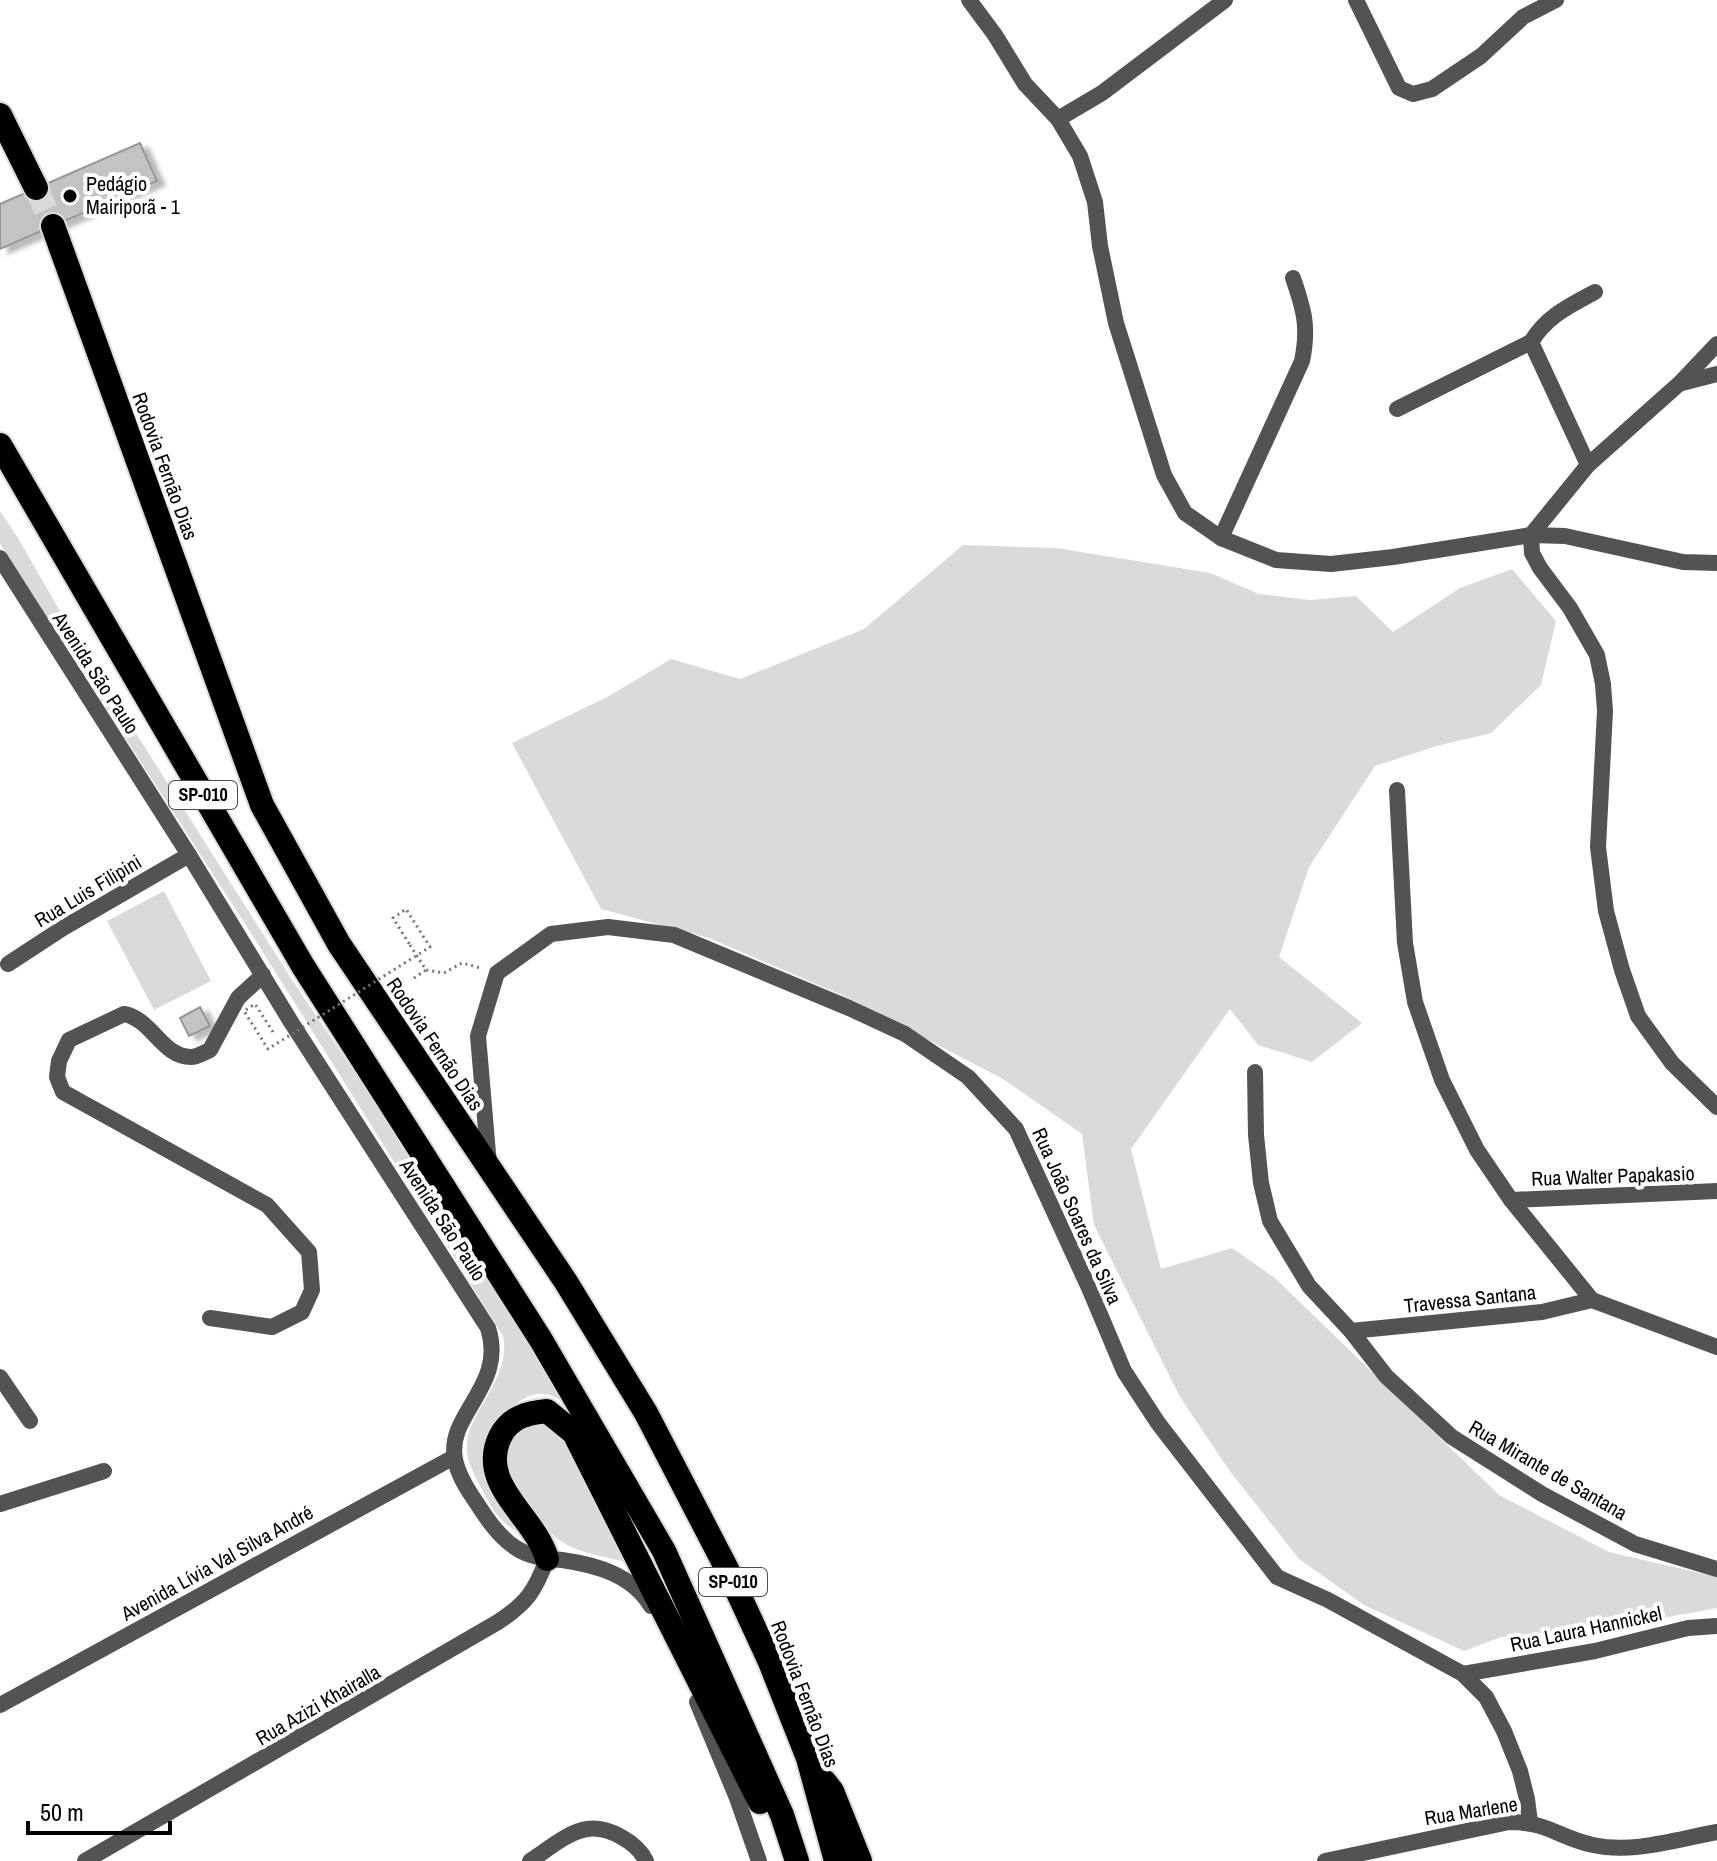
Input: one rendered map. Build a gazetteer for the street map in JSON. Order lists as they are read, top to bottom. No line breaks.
{"streets":{"highway":["Rodovia Fernão Dias","SP-010"],"street":["Avenida São Paulo","Rua Luis Filipini","Rua Walter Papakasio","Rua João Soares da Silva","Travessa Santana","Rua Mirante de Santana","Avenida Lívia Val Silva André","Rua Laura Hannickel","Rua Azizi Khairalla","Rua Marlene"]},"crossings":[["Avenida São Paulo","Rua Luis Filipini"],["Avenida São Paulo","Avenida Lívia Val Silva André"],["Rua João Soares da Silva","Rua Laura Hannickel"],["Rua João Soares da Silva","Rua Marlene"],["Travessa Santana","Rua Mirante de Santana"]],"places":["Pedágio Mairiporã - 1"],"scale_bar":"50 m"}
